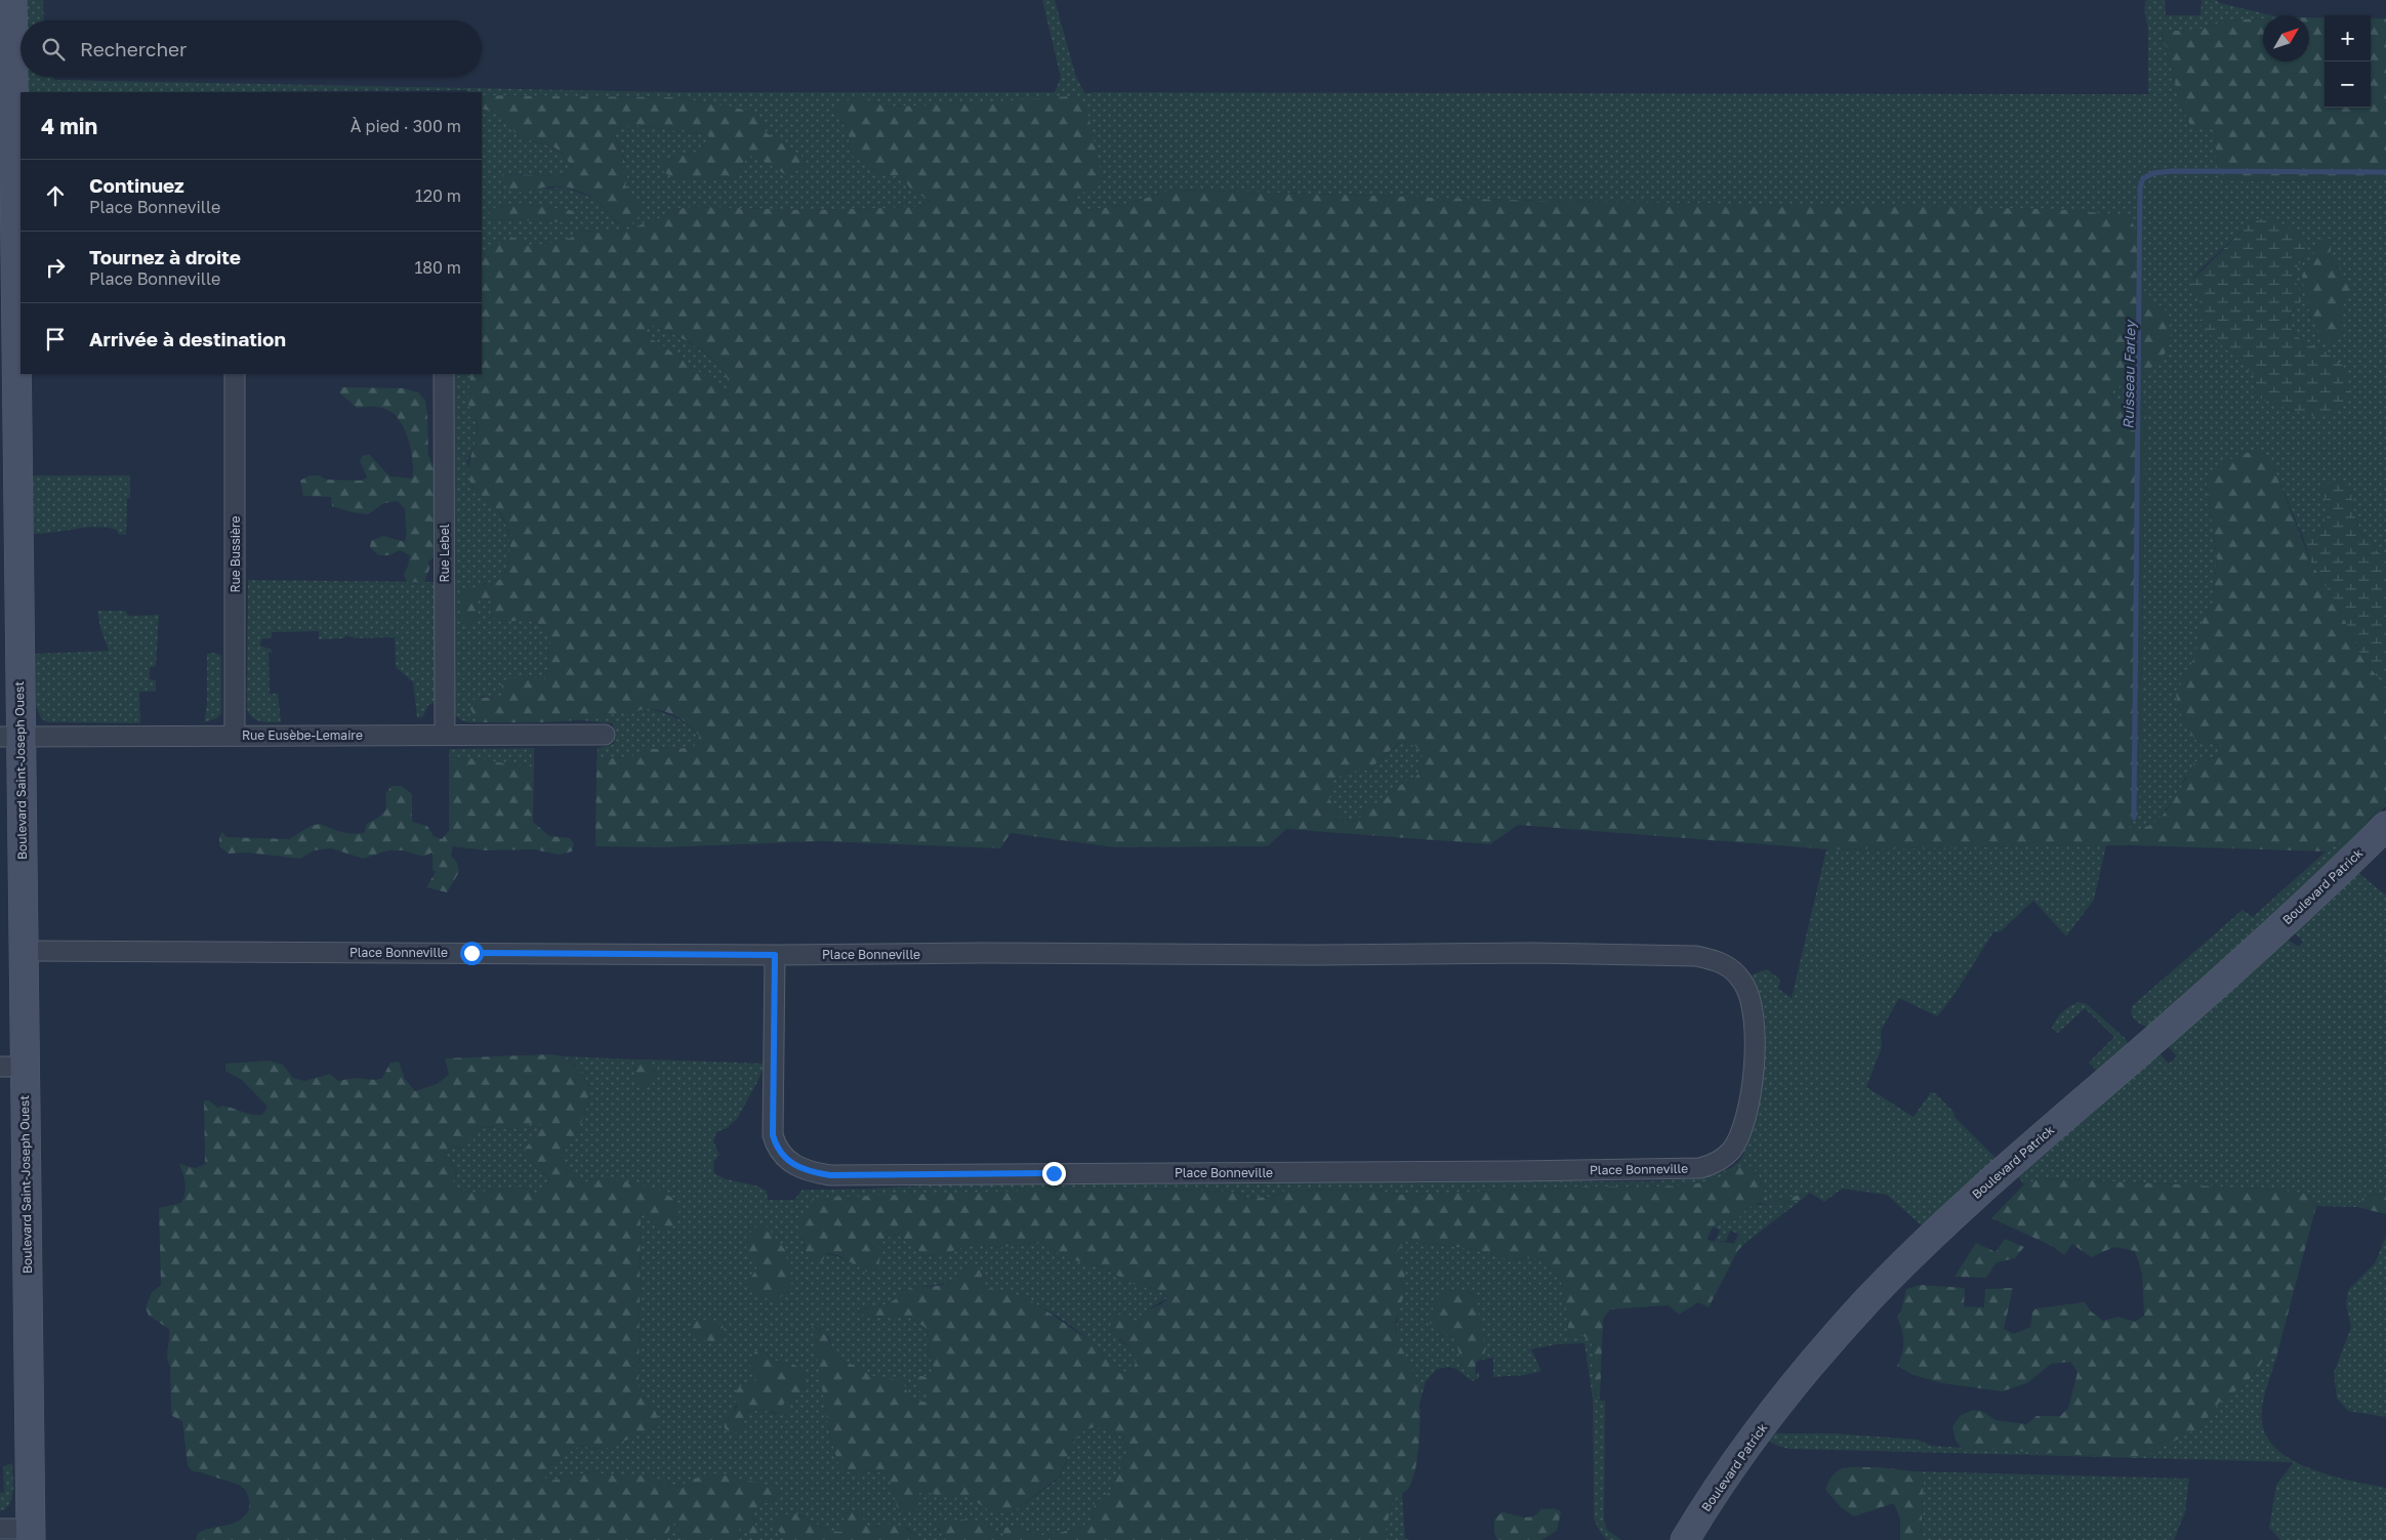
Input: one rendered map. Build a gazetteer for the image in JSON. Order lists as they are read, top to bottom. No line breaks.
{"streets":{"street":["Rue Lebel","Rue Bussière","Rue Eusèbe-Lemaire","Boulevard Saint-Joseph Ouest","Boulevard Patrick","Place Bonneville"]},"crossings":[["Rue Lebel","Rue Eusèbe-Lemaire"],["Rue Bussière","Rue Eusèbe-Lemaire"],["Rue Eusèbe-Lemaire","Boulevard Saint-Joseph Ouest"],["Boulevard Saint-Joseph Ouest","Place Bonneville"]],"water":["Ruisseau Farley"],"north":"top right","page":{"map_buttons":["+","−"],"search":"Rechercher","heading":["4 min","À pied · 300 m"],"list":[["Continuez","Place Bonneville","120 m"],["Tournez à droite","Place Bonneville","180 m"],"Arrivée à destination"]}}
